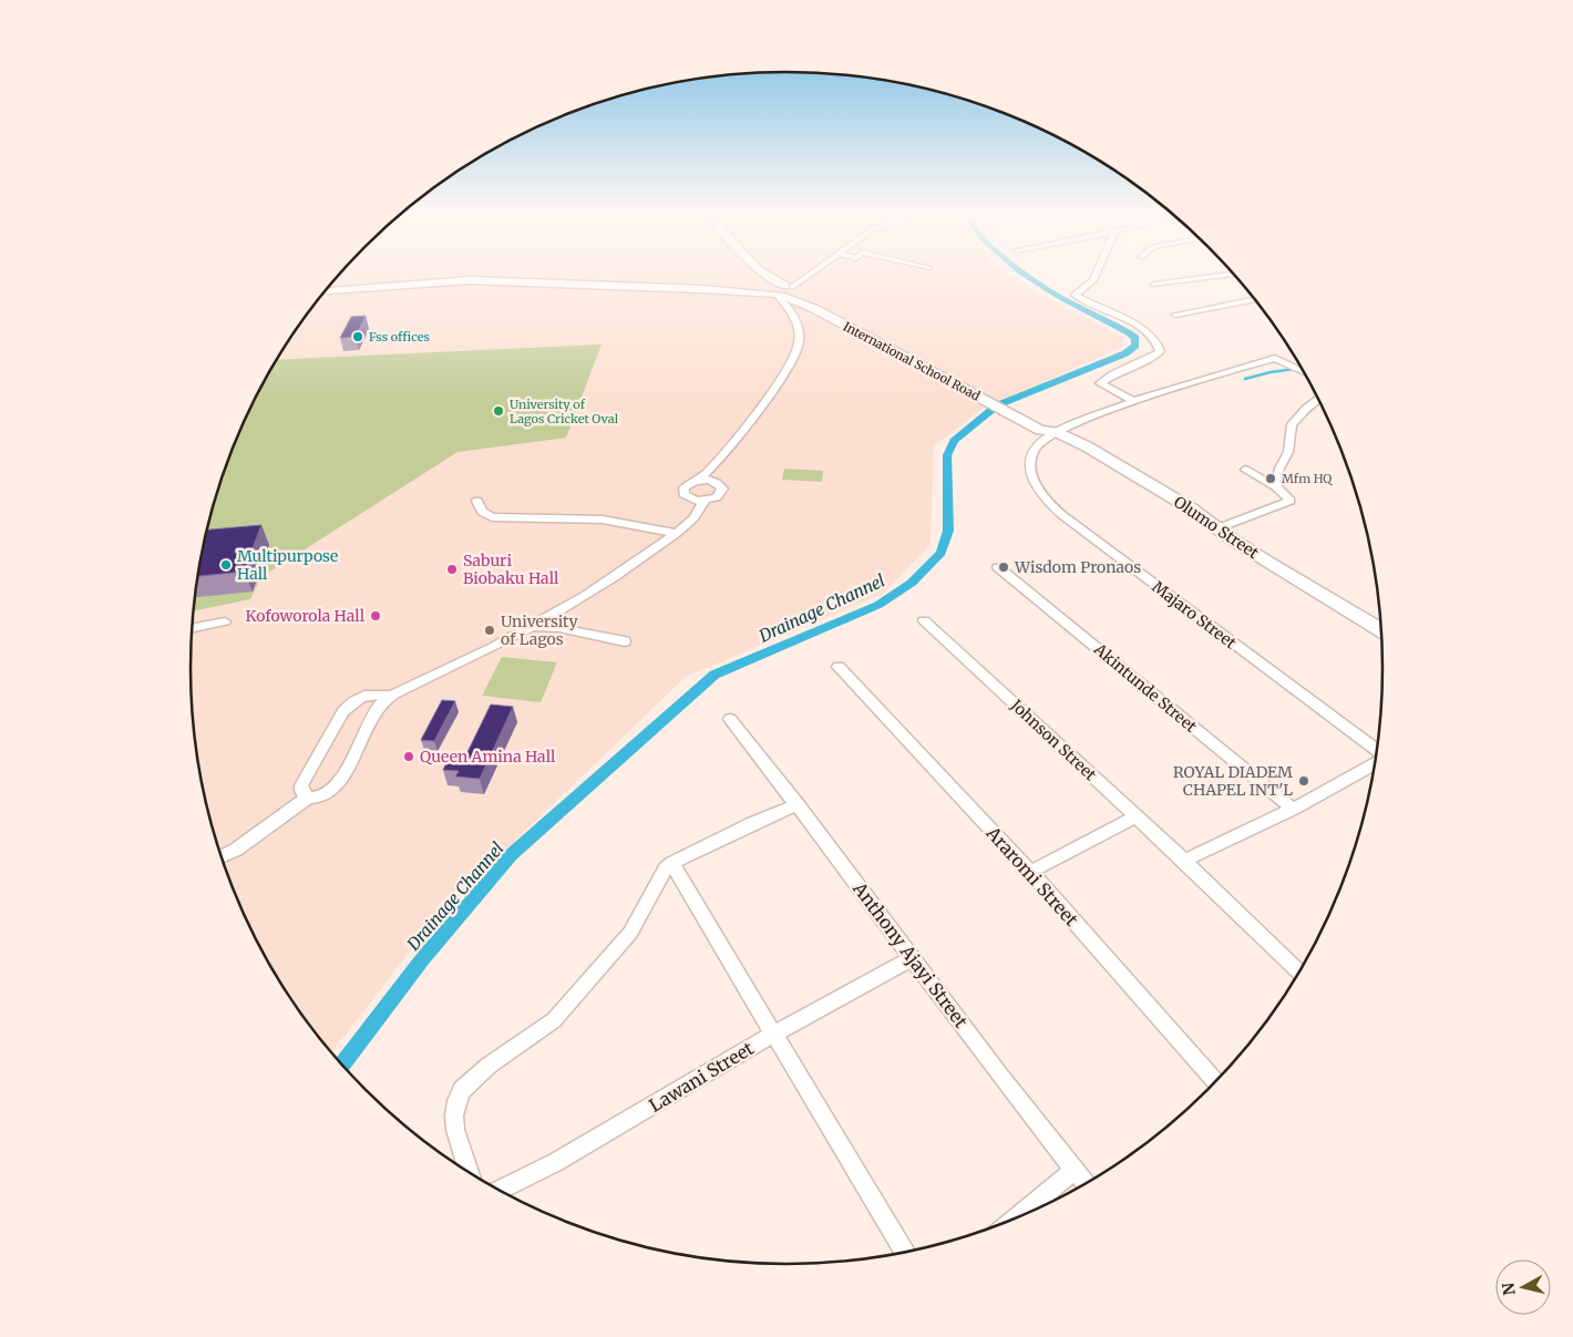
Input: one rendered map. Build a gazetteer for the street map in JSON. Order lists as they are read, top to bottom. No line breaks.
{"streets":{"street":["International School Road","Olumo Street","Majaro Street","Akintunde Street","Johnson Street","Araromi Street","Anthony Ajayi Street","Lawani Street"]},"crossings":[["International School Road","Olumo Street"],["International School Road","Majaro Street"],["Olumo Street","Majaro Street"],["Anthony Ajayi Street","Lawani Street"]],"water":["Drainage Channel"],"places":["Fss offices","University of Lagos Cricket Oval","Mfm HQ","Multipurpose Hall","Wisdom Pronaos","Saburi Biobaku Hall","Kofoworola Hall","University of Lagos","Queen Amina Hall","ROYAL DIADEM CHAPEL INT'L"],"north":"left"}
